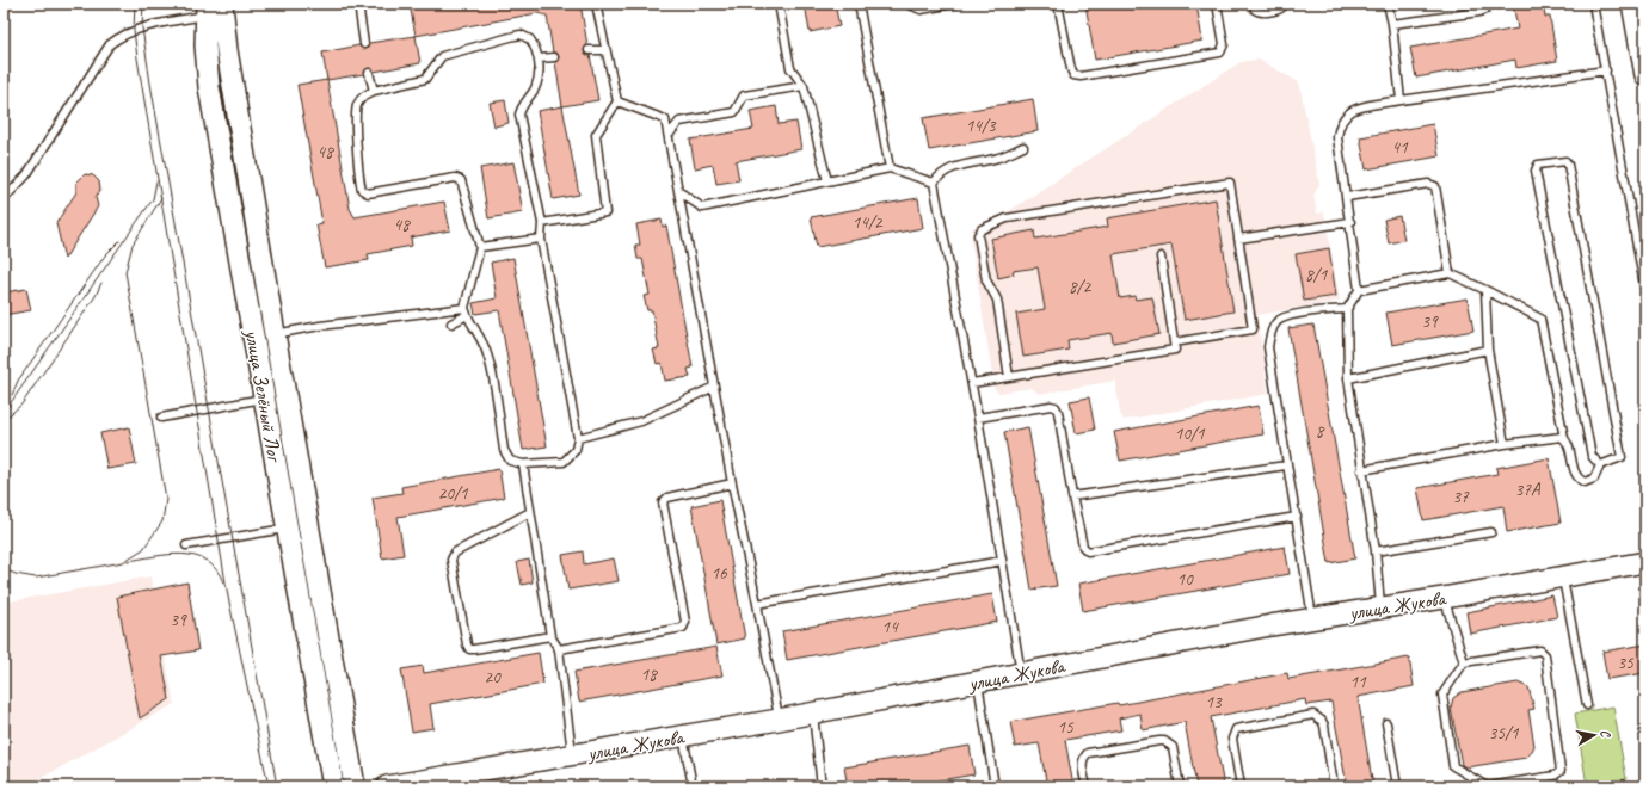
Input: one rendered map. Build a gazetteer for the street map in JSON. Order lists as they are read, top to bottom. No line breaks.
{"streets":{"main road":["улица Зелёный Лог","улица Жукова"]},"house_numbers":["14/3","41","48","14/2","48","8/1","8/2","39","8","10/1","37А","20/1","37","16","10","39","14","35","18","20","11","13","15","35/1"],"north":"right"}
